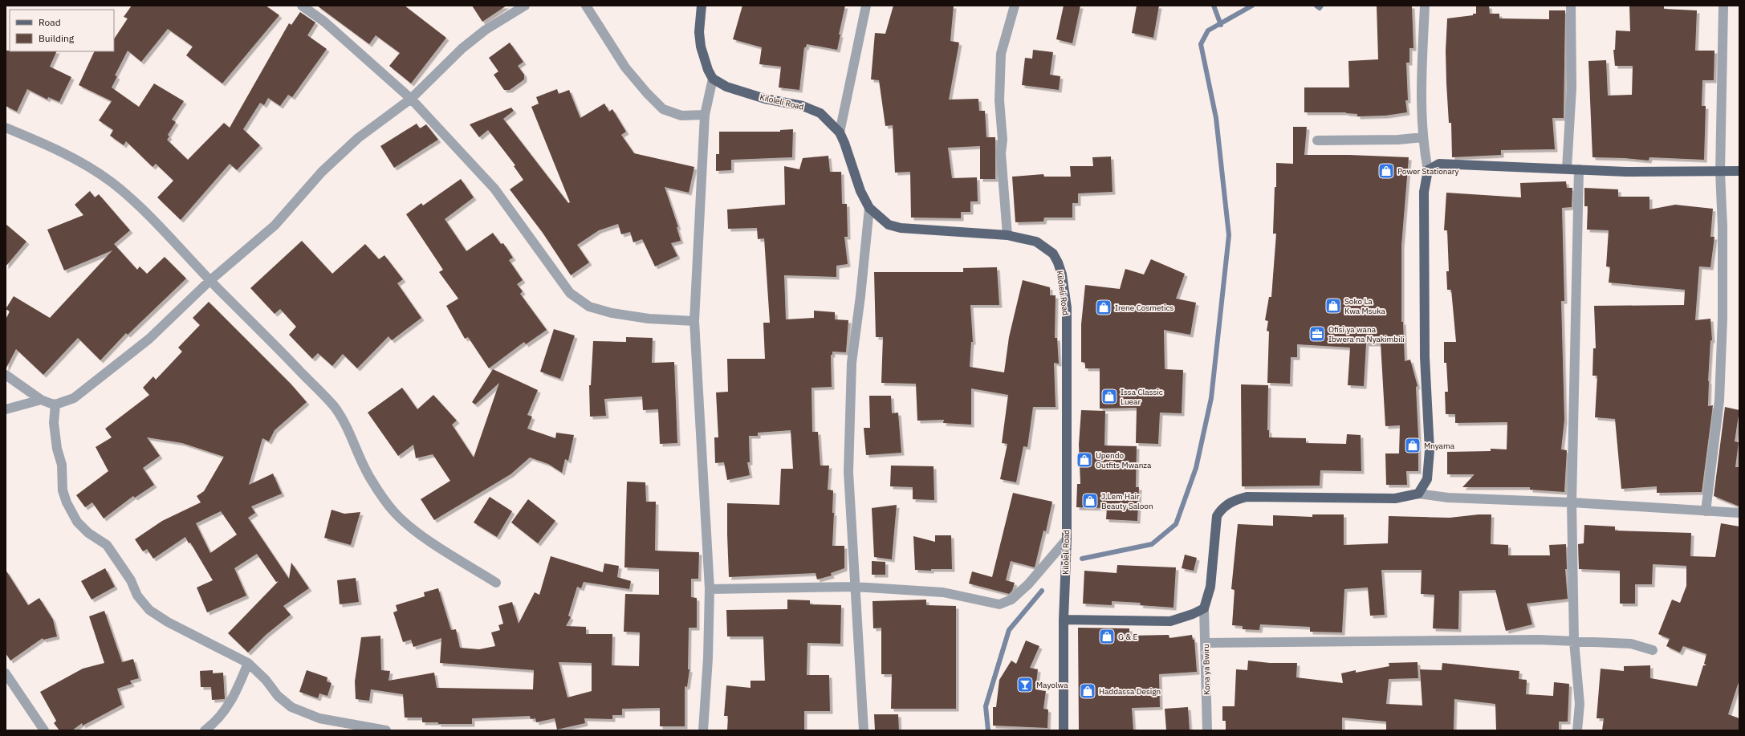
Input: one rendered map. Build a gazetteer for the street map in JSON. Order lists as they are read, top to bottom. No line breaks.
{"streets":{"main road":["Kiloleli Road"],"street":["Kona ya Bwiru"]},"places":{"shop":["Power Stationary","Soko La Kwa Msuka","Irene Cosmetics","Issa Classic Luear","Mnyama","Upendo Outfits Mwanza","J.Lem Hair Beauty Saloon","G & E","Haddassa Design"],"office":["Ofisi ya wana Ibwera na Nyakimbili"],"bar":["Mayolwa"]},"legend":["Road","Building"]}
